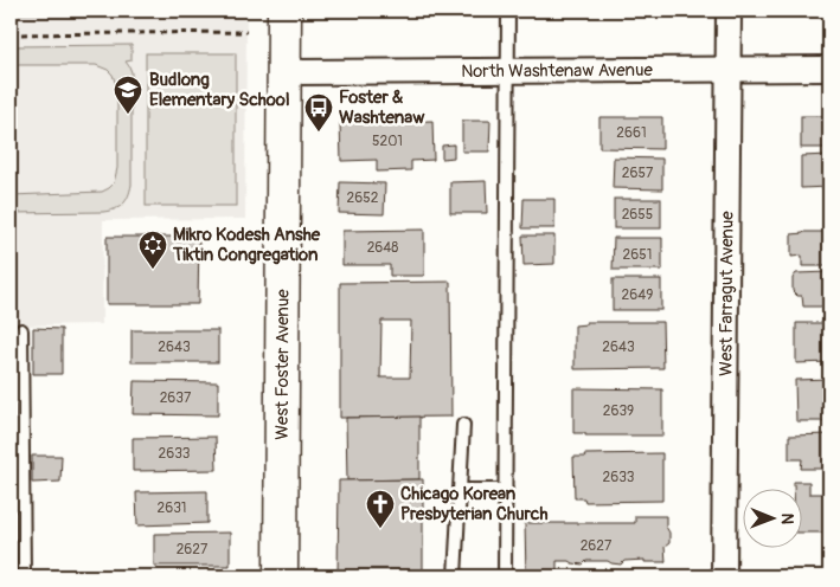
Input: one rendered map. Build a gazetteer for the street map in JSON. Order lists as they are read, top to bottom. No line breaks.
{"streets":{"main road":["West Foster Avenue"],"street":["North Washtenaw Avenue","West Farragut Avenue"]},"crossings":[["North Washtenaw Avenue","West Farragut Avenue"],["North Washtenaw Avenue","West Foster Avenue"]],"places":{"school or university":["Budlong Elementary School"],"bus stop":["Foster & Washtenaw"],"synagogue":["Mikro Kodesh Anshe Tiktin Congregation"],"church":["Chicago Korean Presbyterian Church"]},"house_numbers":["2661","5201","2657","2652","2655","2648","2651","2649","2643","2643","2637","2639","2633","2633","2631","2627","2627"],"north":"right"}
